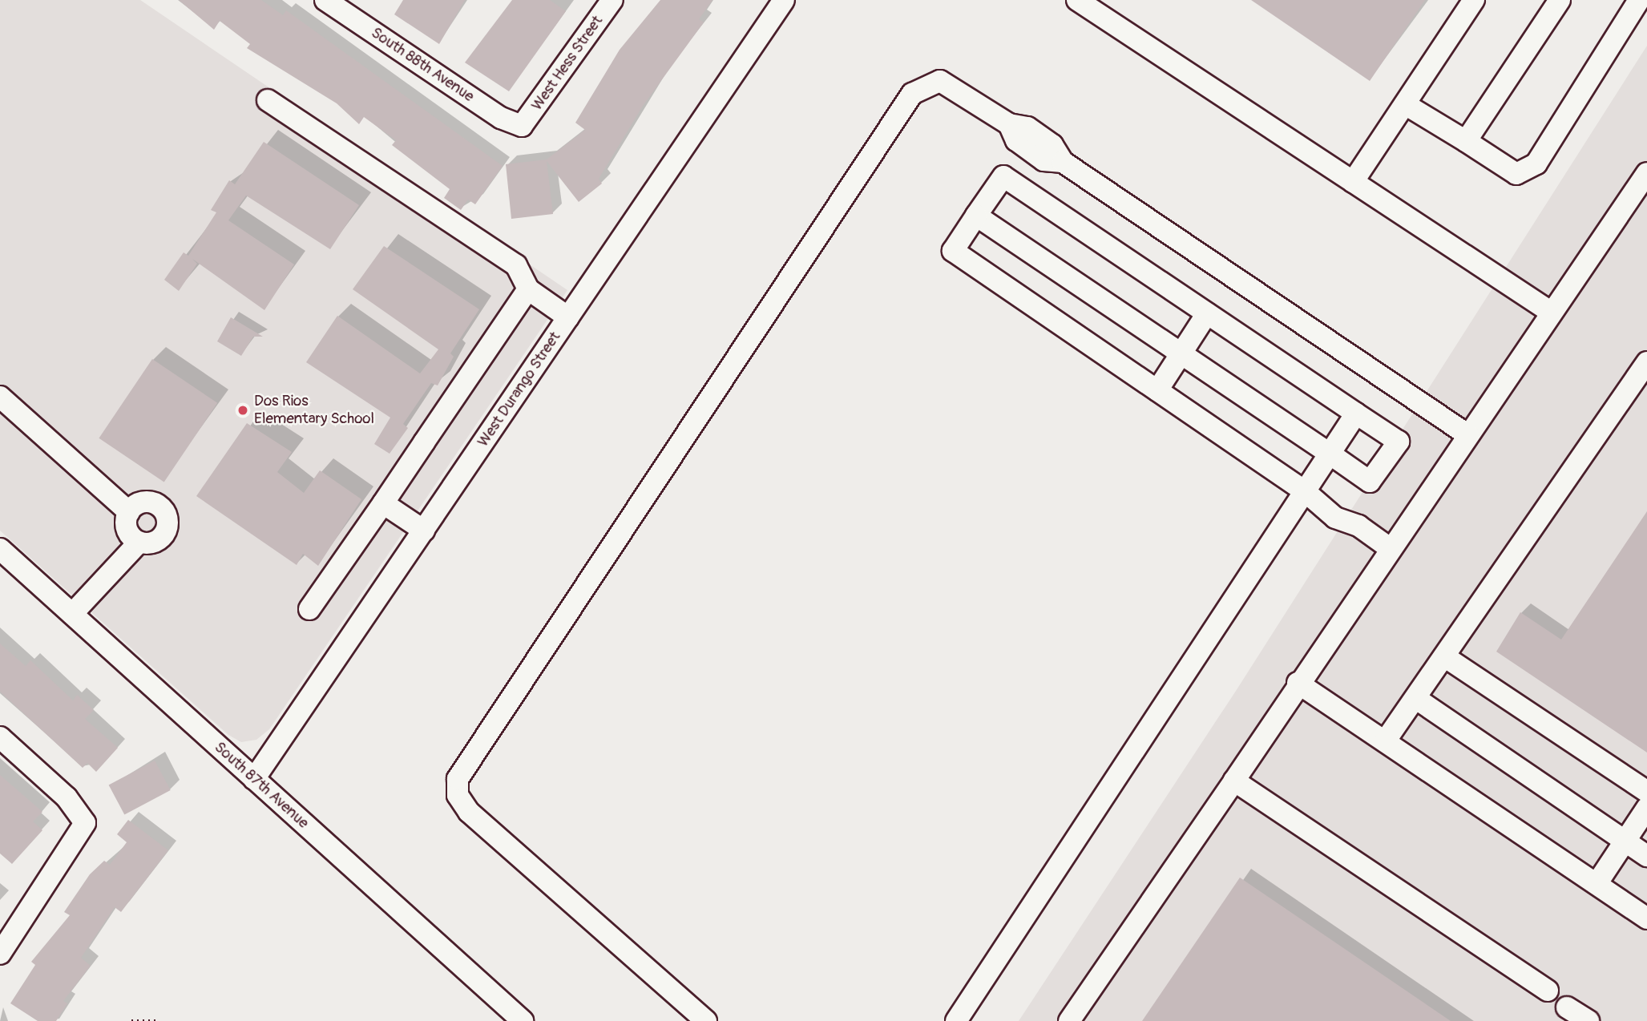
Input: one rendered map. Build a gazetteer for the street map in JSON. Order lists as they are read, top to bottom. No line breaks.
{"streets":{"street":["West Hess Street","South 88th Avenue","West Durango Street","South 87th Avenue"]},"crossings":[["West Hess Street","South 88th Avenue"],["West Durango Street","South 87th Avenue"]],"places":["Dos Rios Elementary School"]}
